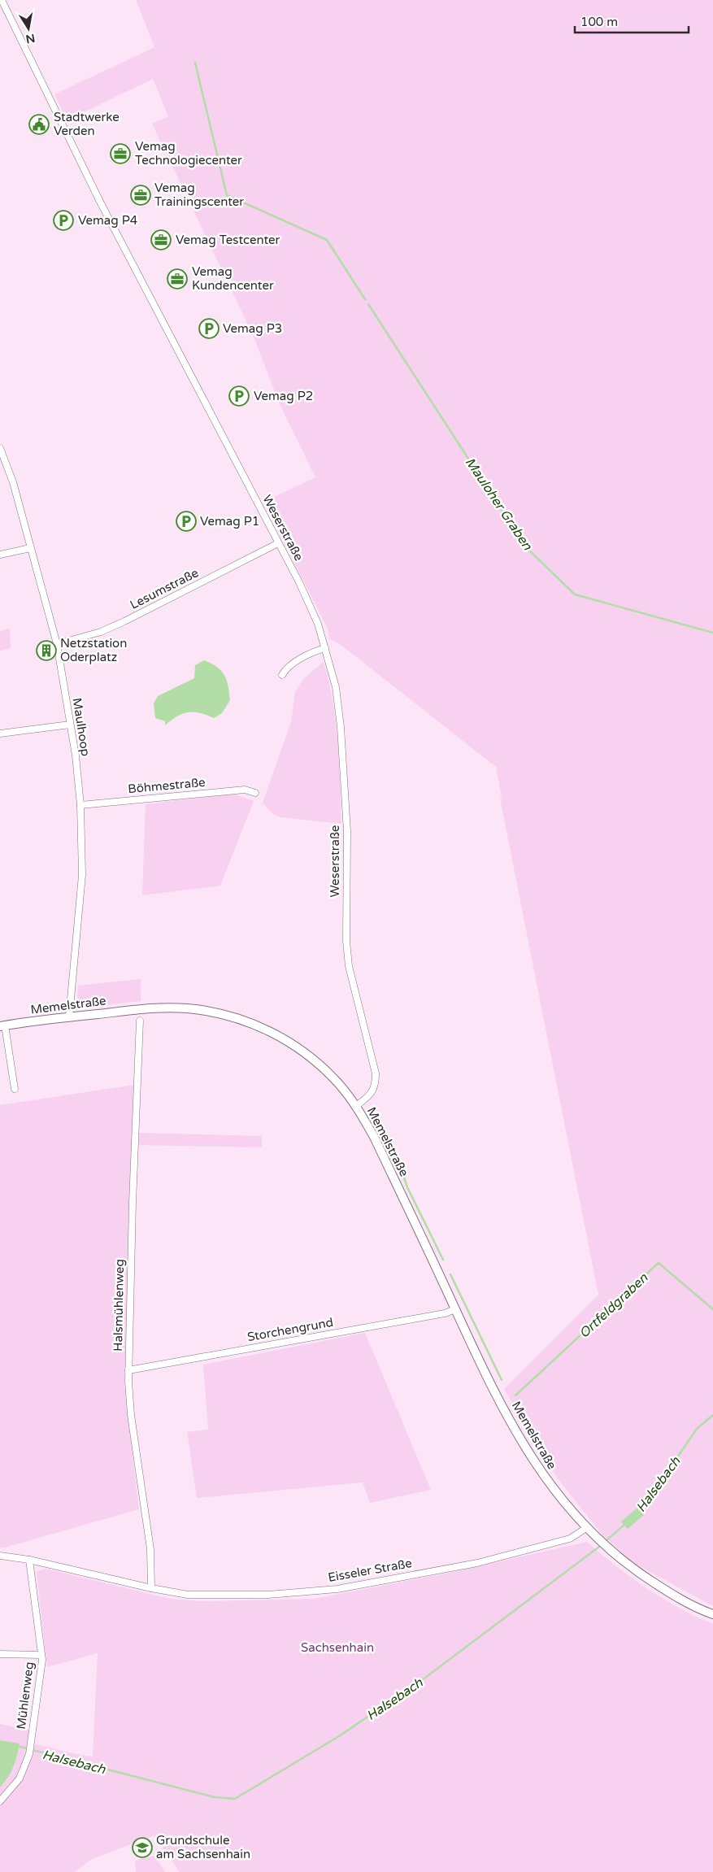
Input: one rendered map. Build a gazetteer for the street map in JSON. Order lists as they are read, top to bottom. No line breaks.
{"streets":{"street":["Weserstraße","Lesumstraße","Maulhoop","Böhmestraße","Memelstraße","Halsmühlenweg","Storchengrund","Eisseler Straße","Mühlenweg"]},"crossings":[["Weserstraße","Lesumstraße"],["Weserstraße","Memelstraße"],["Lesumstraße","Maulhoop"],["Maulhoop","Böhmestraße"],["Maulhoop","Memelstraße"],["Memelstraße","Storchengrund"],["Memelstraße","Eisseler Straße"],["Halsmühlenweg","Storchengrund"],["Halsmühlenweg","Eisseler Straße"],["Eisseler Straße","Mühlenweg"]],"water":["Mauloher Graben","Ortfeldgraben","Halsebach"],"parks":["Sachsenhain"],"places":{"public building":["Stadtwerke Verden"],"office":["Vemag Technologiecenter","Vemag Trainingscenter","Vemag Testcenter","Vemag Kundencenter"],"parking":["Vemag P4","Vemag P3","Vemag P2","Vemag P1"],"building":["Netzstation Oderplatz"],"school or university":["Grundschule am Sachsenhain"]},"scale_bar":"100 m","north":"bottom"}
